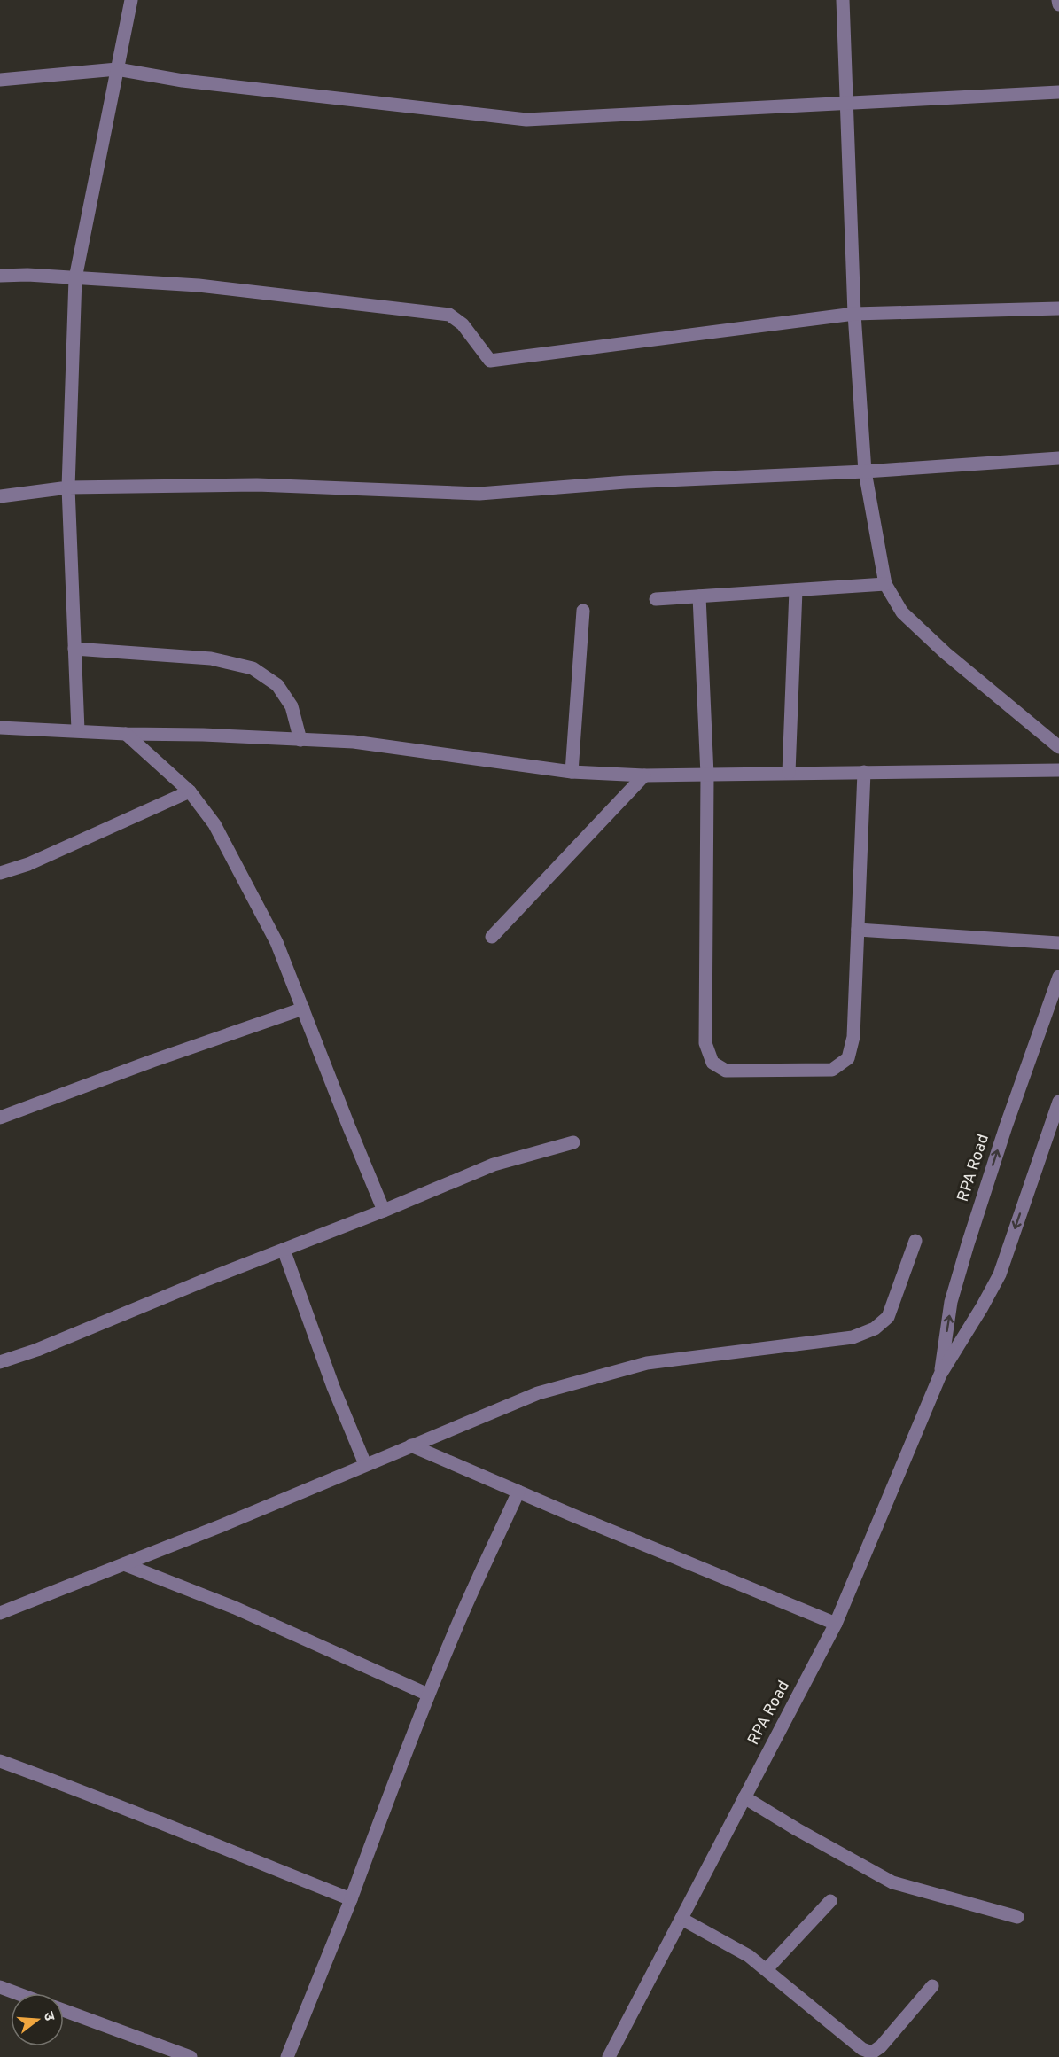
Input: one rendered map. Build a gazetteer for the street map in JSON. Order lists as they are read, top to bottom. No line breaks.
{"streets":{"street":["RPA Road"]},"north":"right"}
